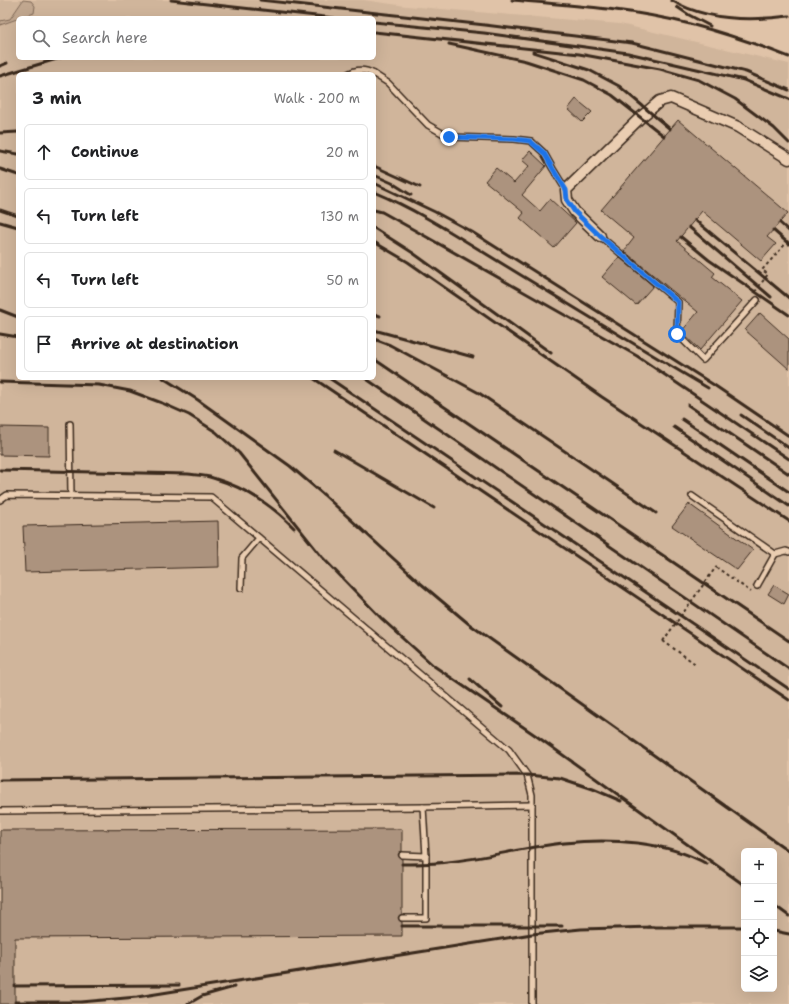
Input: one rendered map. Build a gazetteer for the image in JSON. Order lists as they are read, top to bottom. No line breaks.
{"page":{"search":"Search here","heading":["3 min","Walk · 200 m"],"list":[["Continue","20 m"],["Turn left","130 m"],["Turn left","50 m"],"Arrive at destination"],"map_buttons":["+","−"]}}
